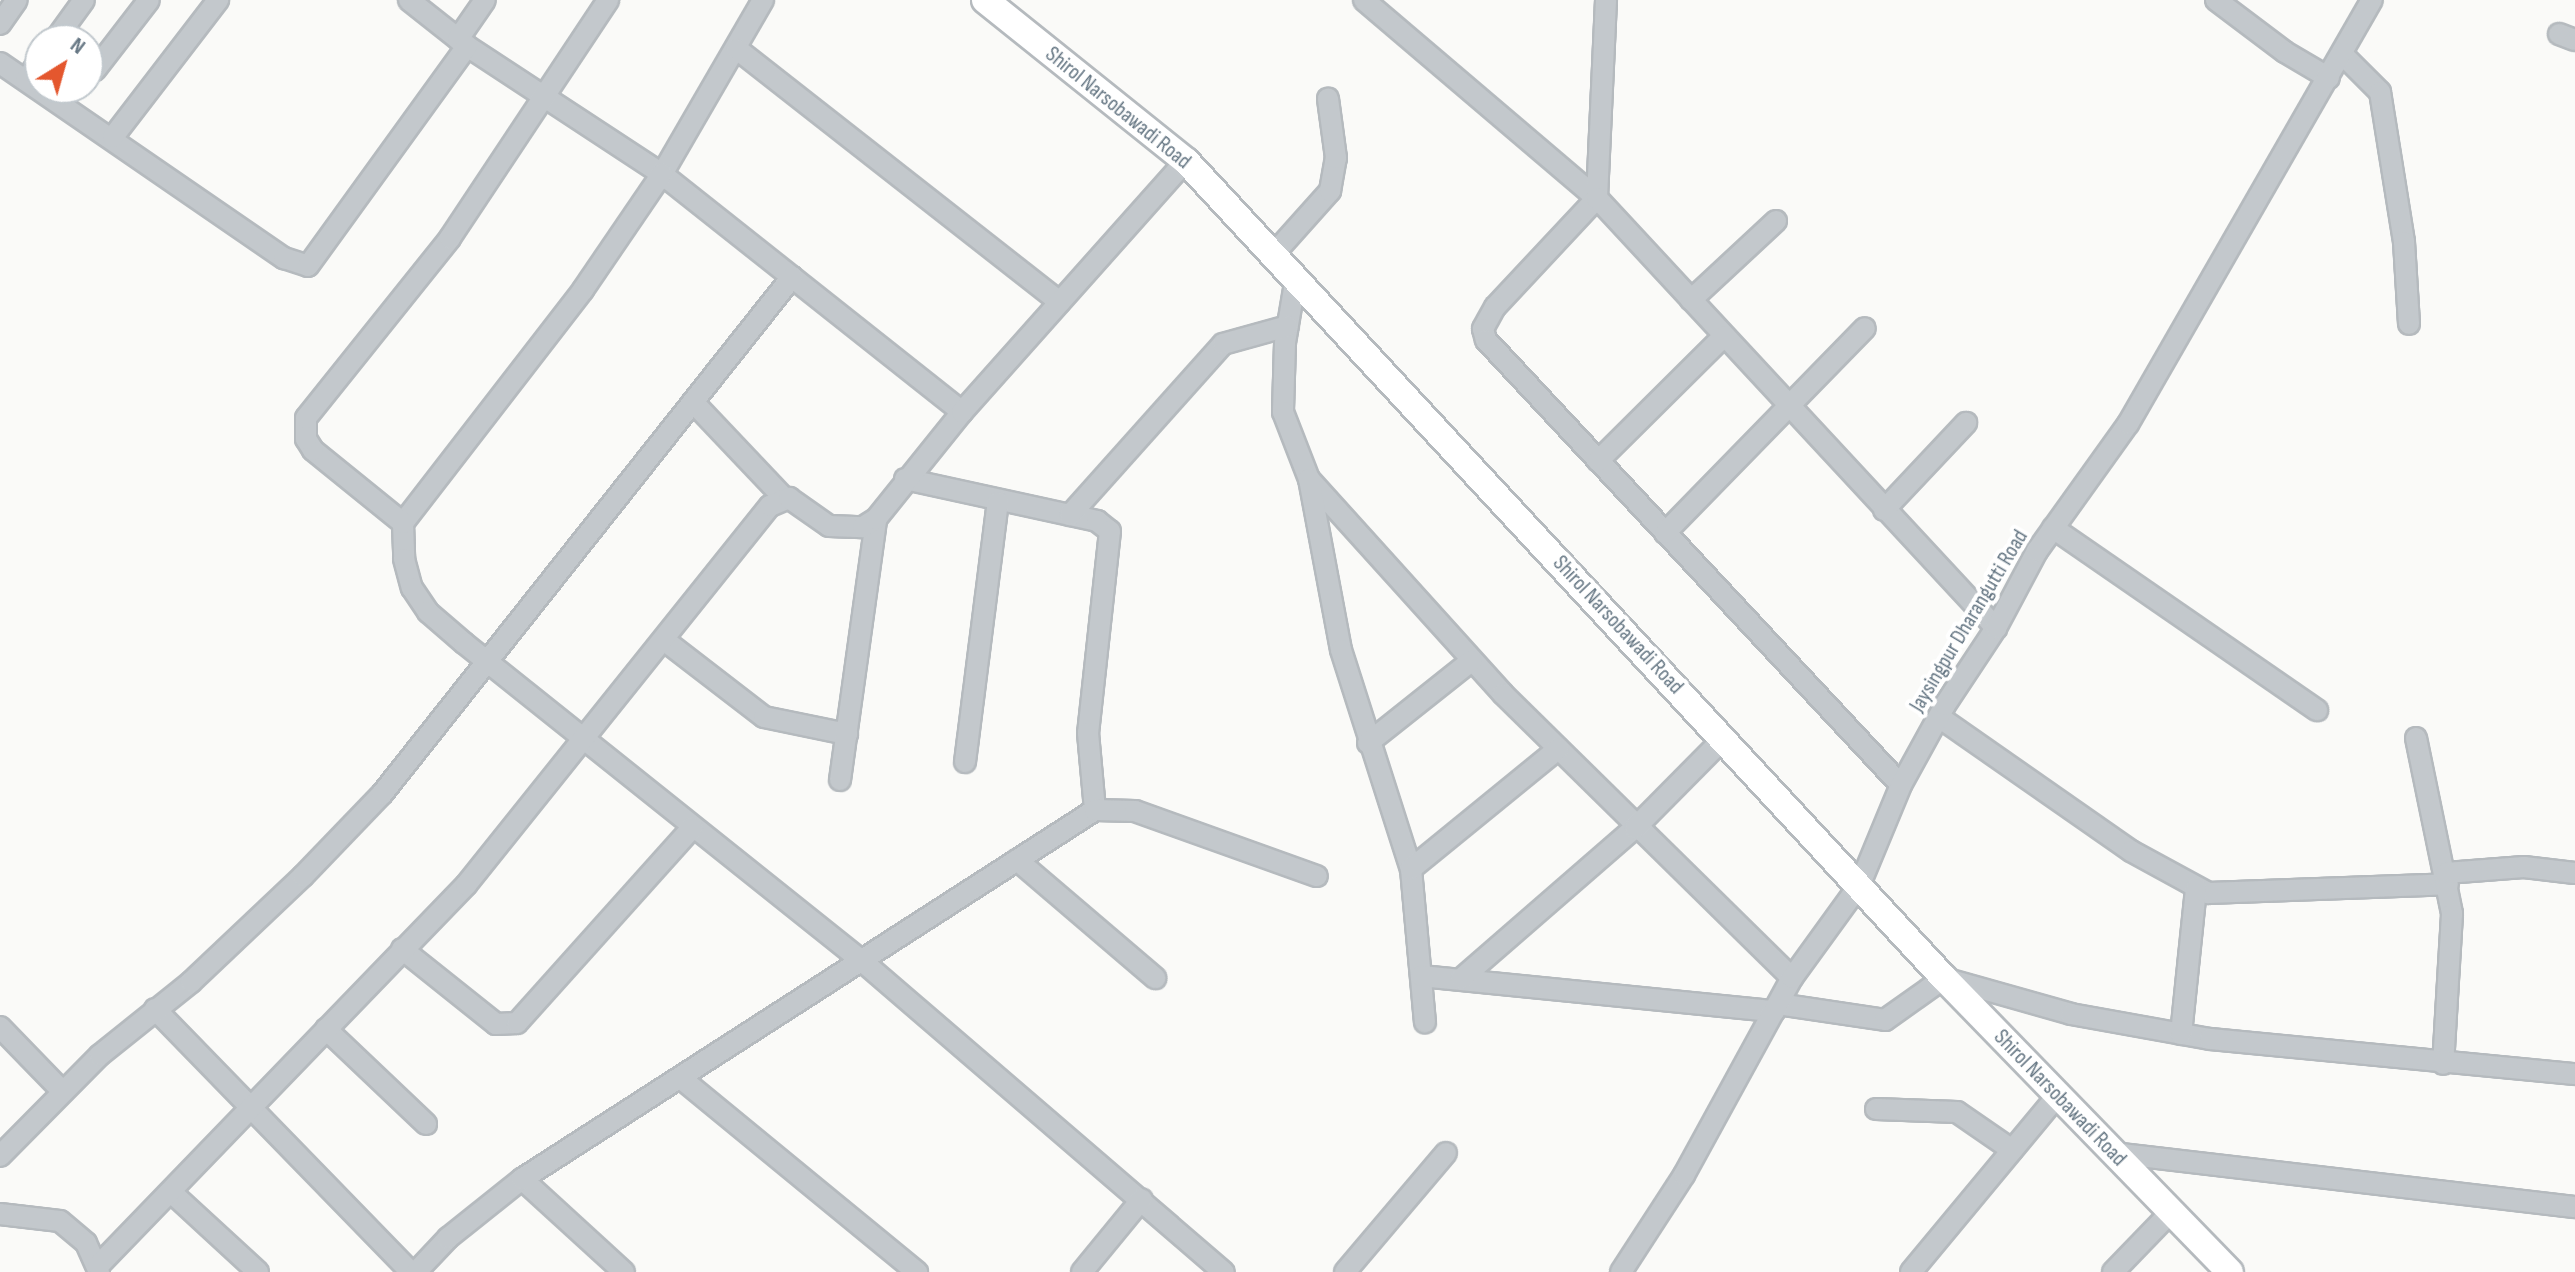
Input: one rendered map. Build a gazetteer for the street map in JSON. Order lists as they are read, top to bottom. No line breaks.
{"streets":{"main road":["Shirol Narsobawadi Road"],"street":["Jaysingpur Dharangutti Road"]},"crossings":[["Shirol Narsobawadi Road","Jaysingpur Dharangutti Road"]],"north":"top right"}
